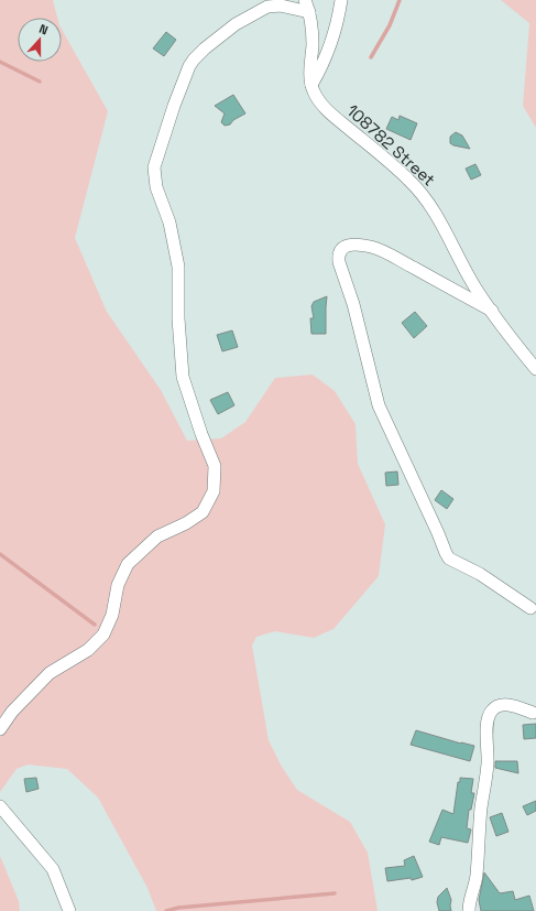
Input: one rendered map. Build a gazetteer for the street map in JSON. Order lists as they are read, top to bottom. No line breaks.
{"streets":{"street":["108782 Street"]},"north":"top"}
